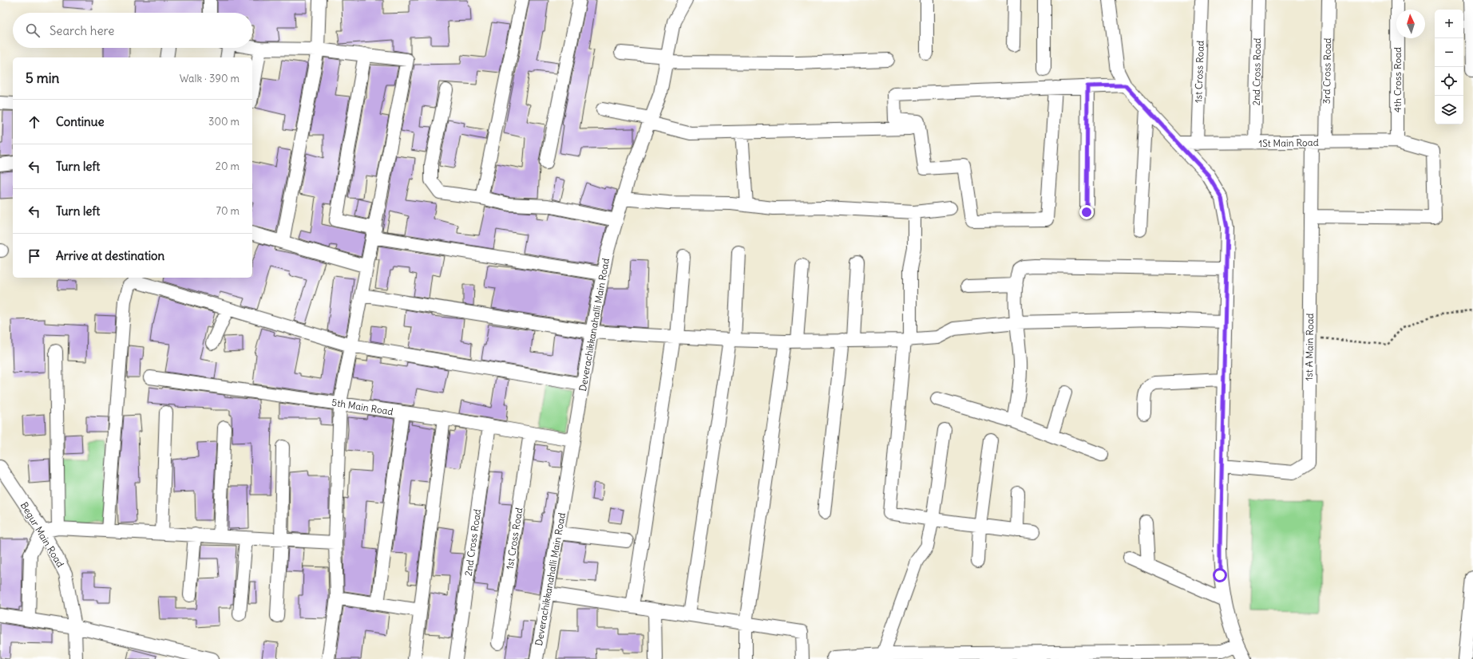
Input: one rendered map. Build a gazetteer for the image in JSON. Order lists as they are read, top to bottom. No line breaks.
{"streets":{"street":["3rd Cross Road","1st Cross Road","2nd Cross Road","4th Cross Road","1St Main Road","Deverachikkanahalli Main Road","1st A Main Road","5th Main Road","Begur Main Road"]},"crossings":[["3rd Cross Road","1St Main Road"],["1st Cross Road","1St Main Road"],["1st Cross Road","5th Main Road"],["2nd Cross Road","1St Main Road"],["2nd Cross Road","5th Main Road"],["4th Cross Road","1St Main Road"],["1St Main Road","1st A Main Road"],["Deverachikkanahalli Main Road","5th Main Road"]],"north":"top","page":{"map_buttons":["+","−"],"search":"Search here","heading":["5 min","Walk · 390 m"],"list":[["Continue","300 m"],["Turn left","20 m"],["Turn left","70 m"],"Arrive at destination"]}}
